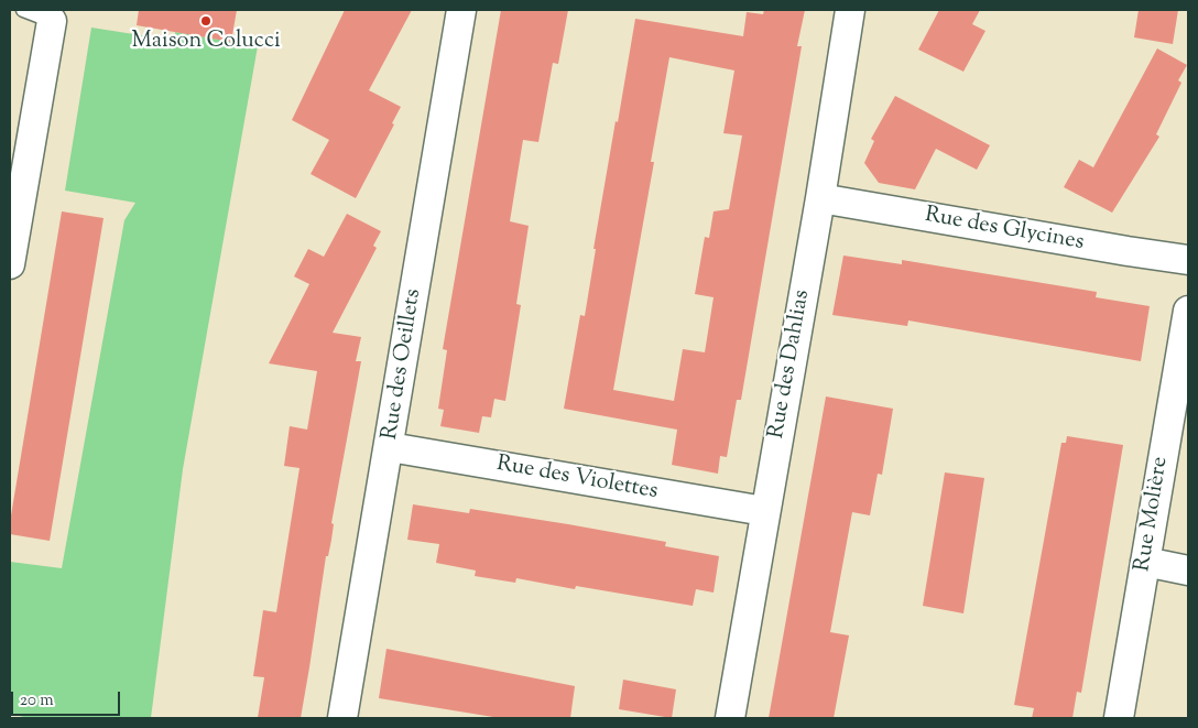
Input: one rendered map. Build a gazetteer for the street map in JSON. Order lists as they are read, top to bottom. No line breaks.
{"streets":{"street":["Rue des Glycines","Rue des Oeillets","Rue des Dahlias","Rue des Violettes","Rue Molière"]},"crossings":[["Rue des Glycines","Rue des Dahlias"],["Rue des Oeillets","Rue des Violettes"],["Rue des Dahlias","Rue des Violettes"]],"places":["Maison Colucci"],"scale_bar":"20 m"}
